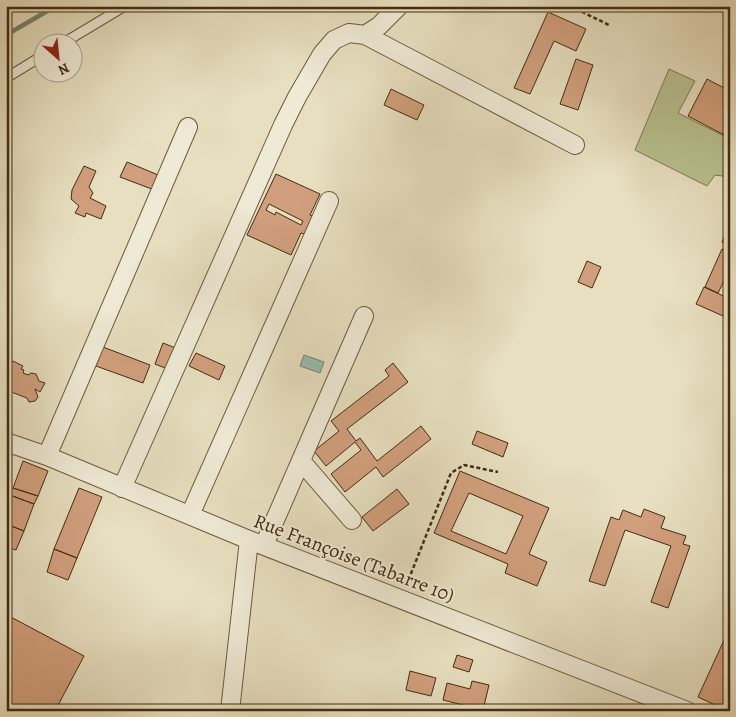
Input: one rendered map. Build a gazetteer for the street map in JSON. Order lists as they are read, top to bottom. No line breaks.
{"streets":{"street":["Rue Françoise (Tabarre 10)"]},"north":"bottom right"}
